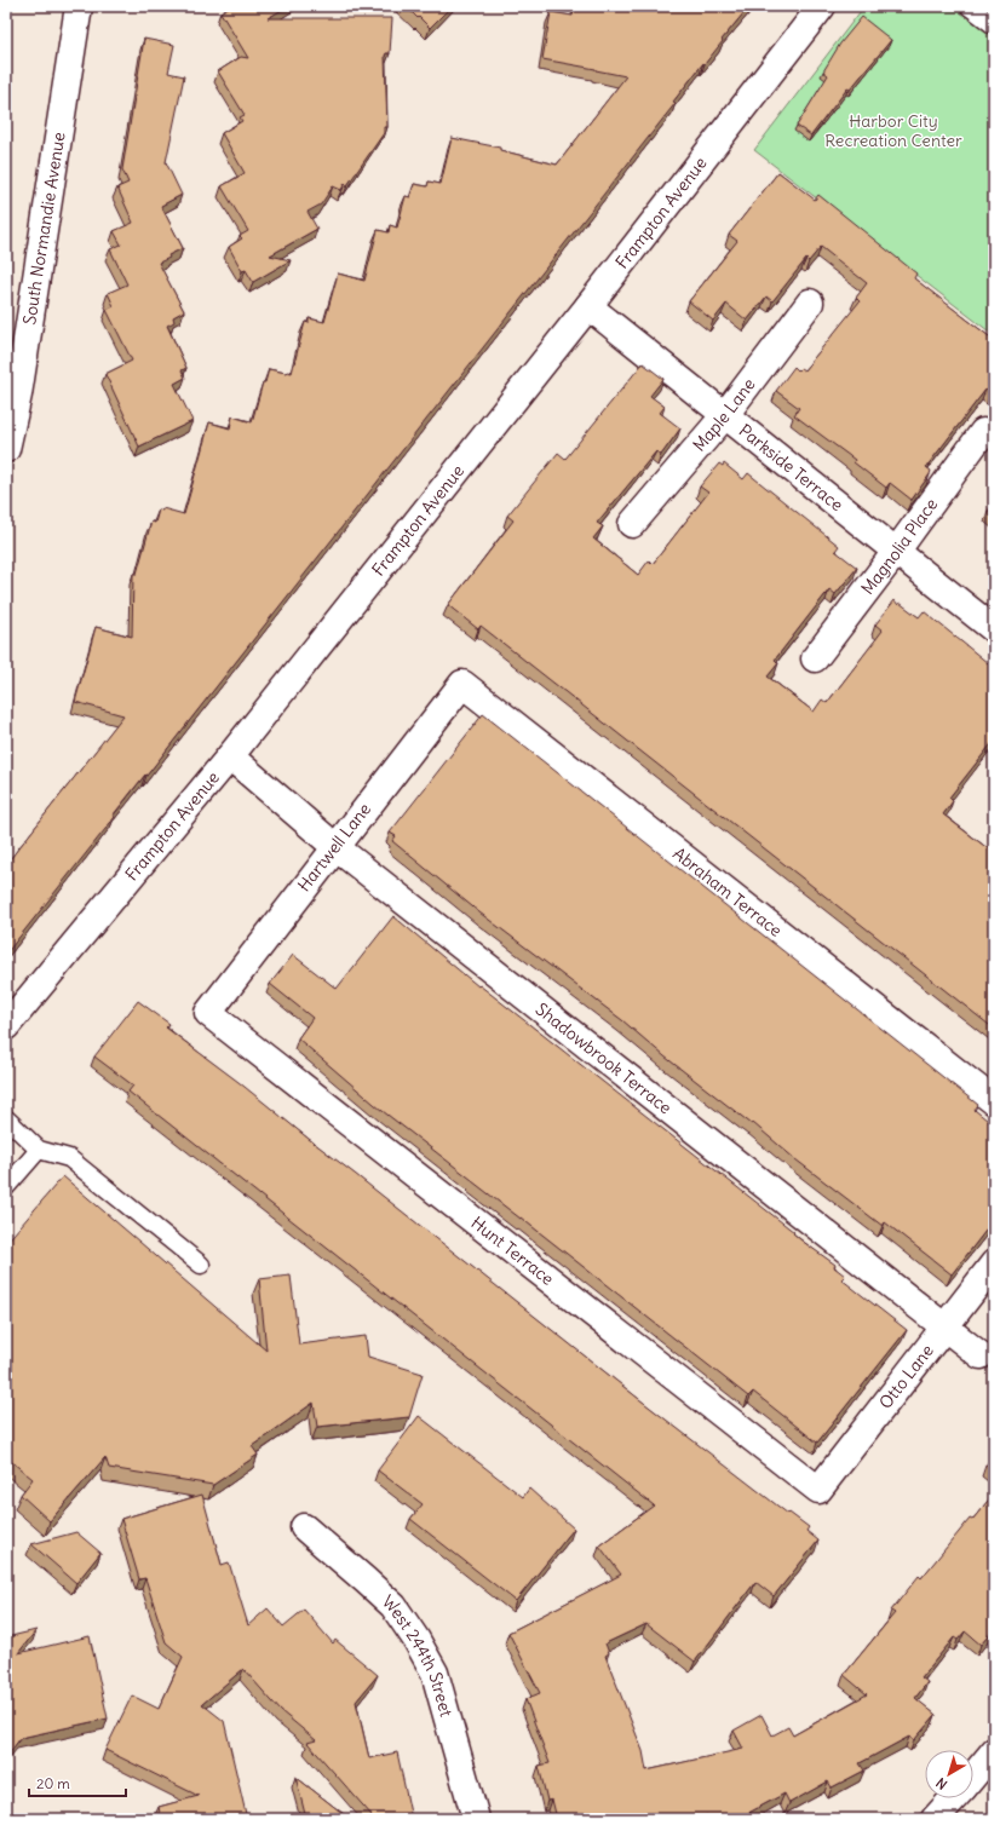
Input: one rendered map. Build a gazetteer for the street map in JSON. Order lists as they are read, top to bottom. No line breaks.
{"streets":{"street":["Frampton Avenue","South Normandie Avenue","Maple Lane","Parkside Terrace","Magnolia Place","Hartwell Lane","Abraham Terrace","Shadowbrook Terrace","Hunt Terrace","Otto Lane","West 244th Street"]},"crossings":[["Frampton Avenue","Parkside Terrace"],["Frampton Avenue","Shadowbrook Terrace"],["Maple Lane","Parkside Terrace"],["Parkside Terrace","Magnolia Place"],["Hartwell Lane","Abraham Terrace"],["Hartwell Lane","Shadowbrook Terrace"],["Hartwell Lane","Hunt Terrace"],["Shadowbrook Terrace","Otto Lane"],["Hunt Terrace","Otto Lane"]],"parks":["Harbor City Recreation Center"],"scale_bar":"20 m","north":"bottom left"}
